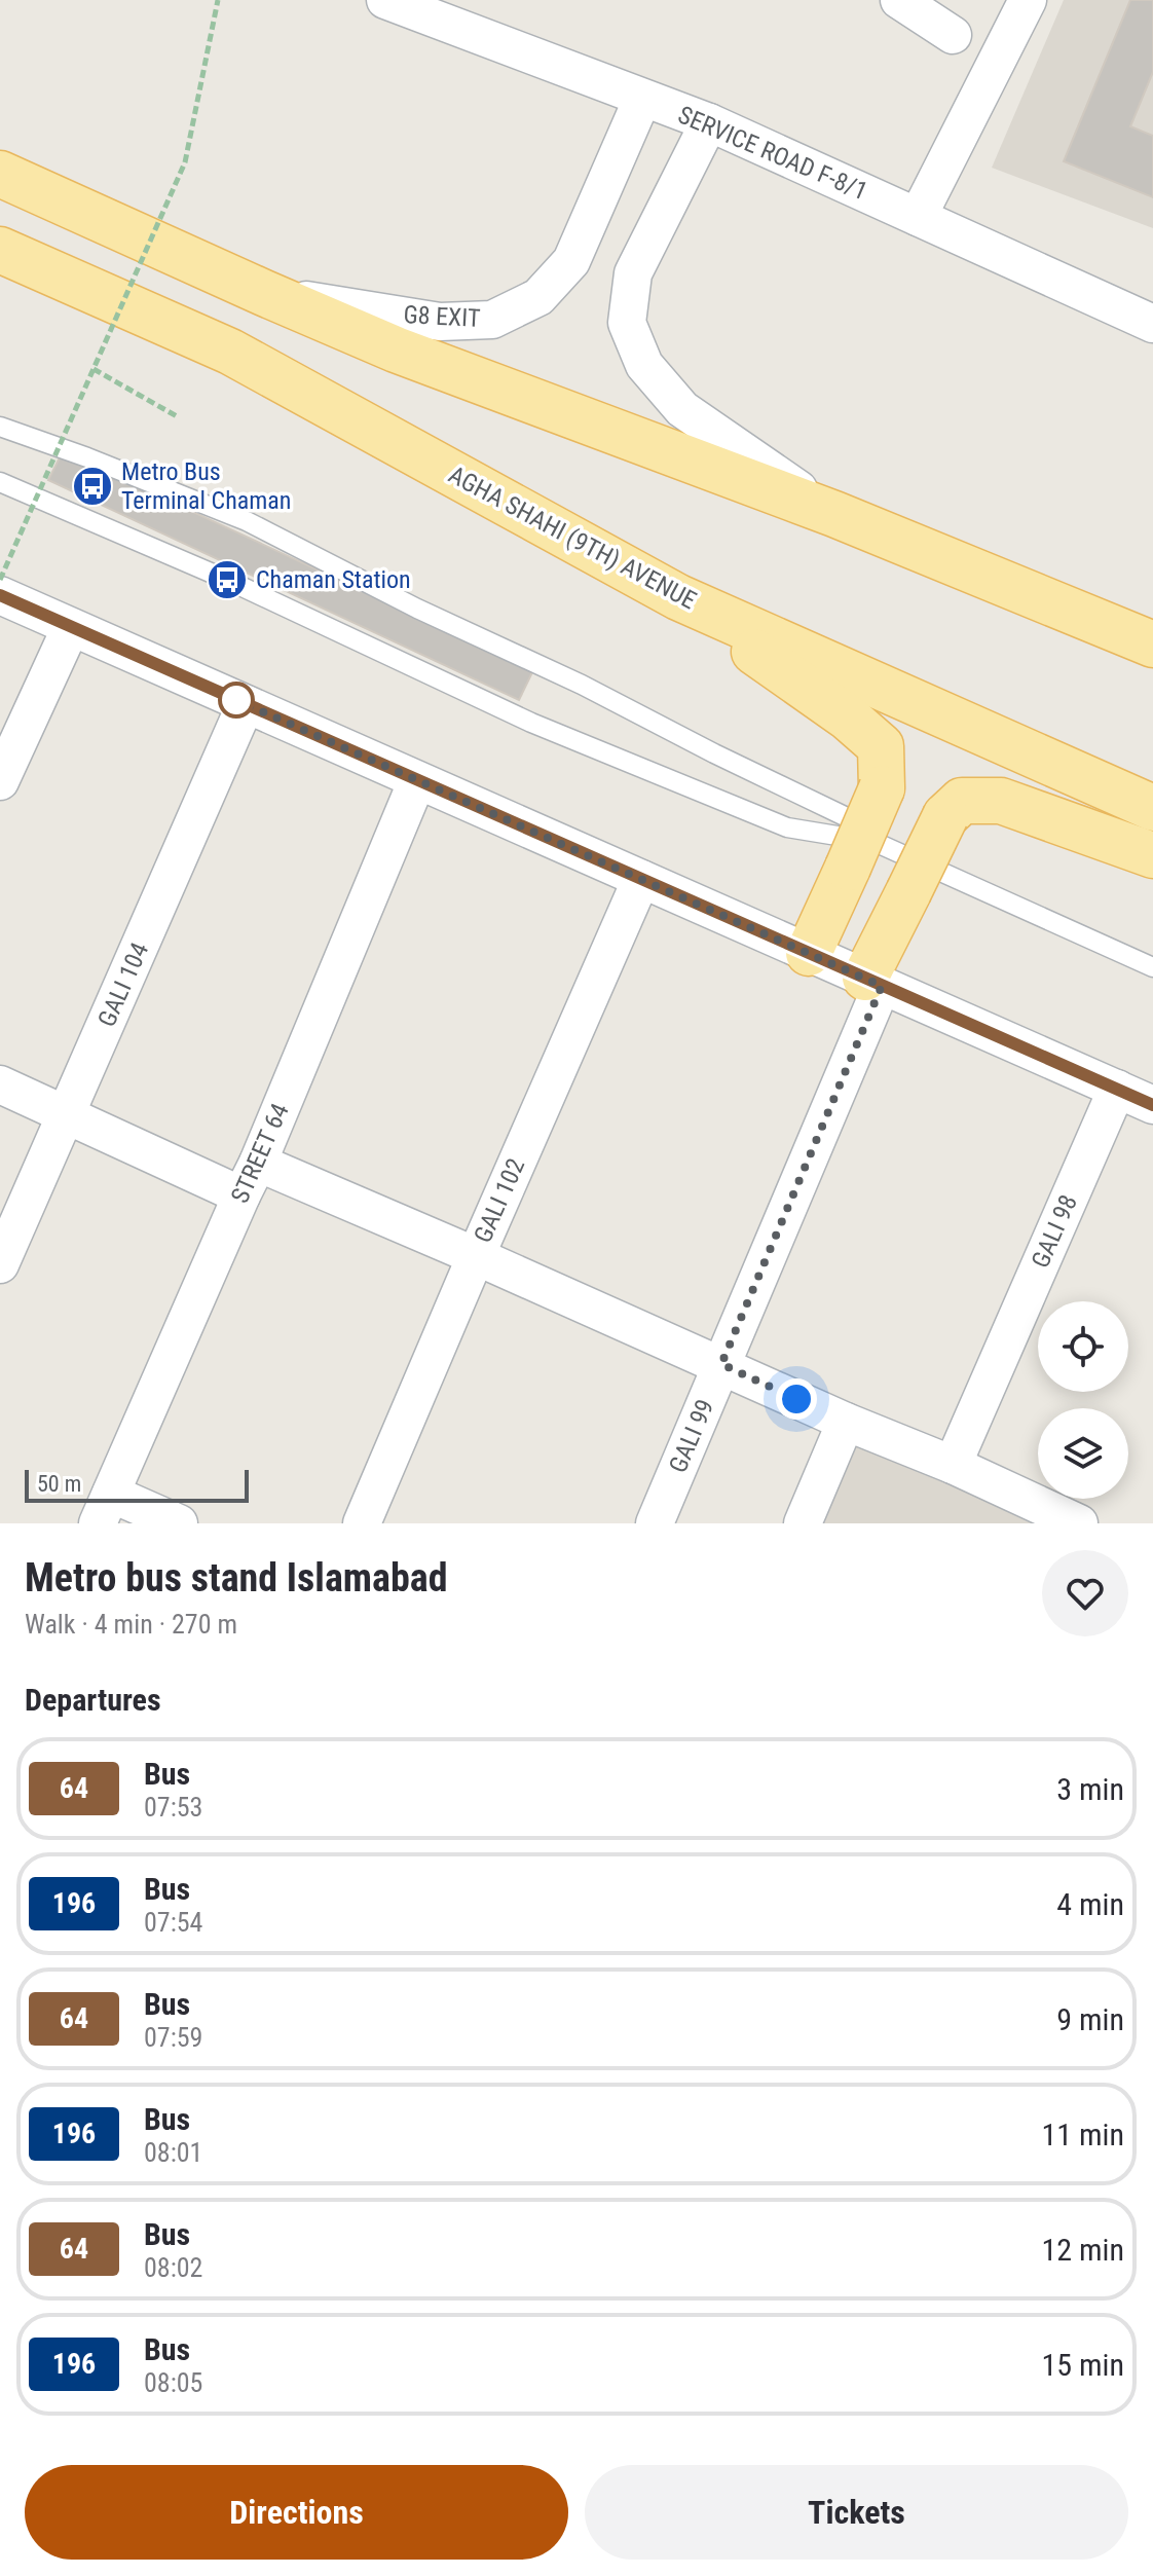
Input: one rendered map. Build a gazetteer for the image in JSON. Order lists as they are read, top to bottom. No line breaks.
{"streets":{"main road":["AGHA SHAHI (9TH) AVENUE"],"street":["SERVICE ROAD F-8/1","G8 EXIT","GALI 104","STREET 64","GALI 102","GALI 98","GALI 99"]},"crossings":[["SERVICE ROAD F-8/1","G8 EXIT"]],"places":{"bus stop":["Metro Bus Terminal Chaman","Chaman Station"]},"lines":["bus line 64"],"scale_bar":"50 m","page":{"scale":"50 m","heading":[["Metro bus stand Islamabad","Walk · 4 min · 270 m"],"Departures"],"list":[{"mark":"64","name":"Bus","note":"07:53","value":"3 min"},{"mark":"196","name":"Bus","note":"07:54","value":"4 min"},{"mark":"64","name":"Bus","note":"07:59","value":"9 min"},{"mark":"196","name":"Bus","note":"08:01","value":"11 min"},{"mark":"64","name":"Bus","note":"08:02","value":"12 min"},{"mark":"196","name":"Bus","note":"08:05","value":"15 min"}],"buttons":["Directions","Tickets"]}}
